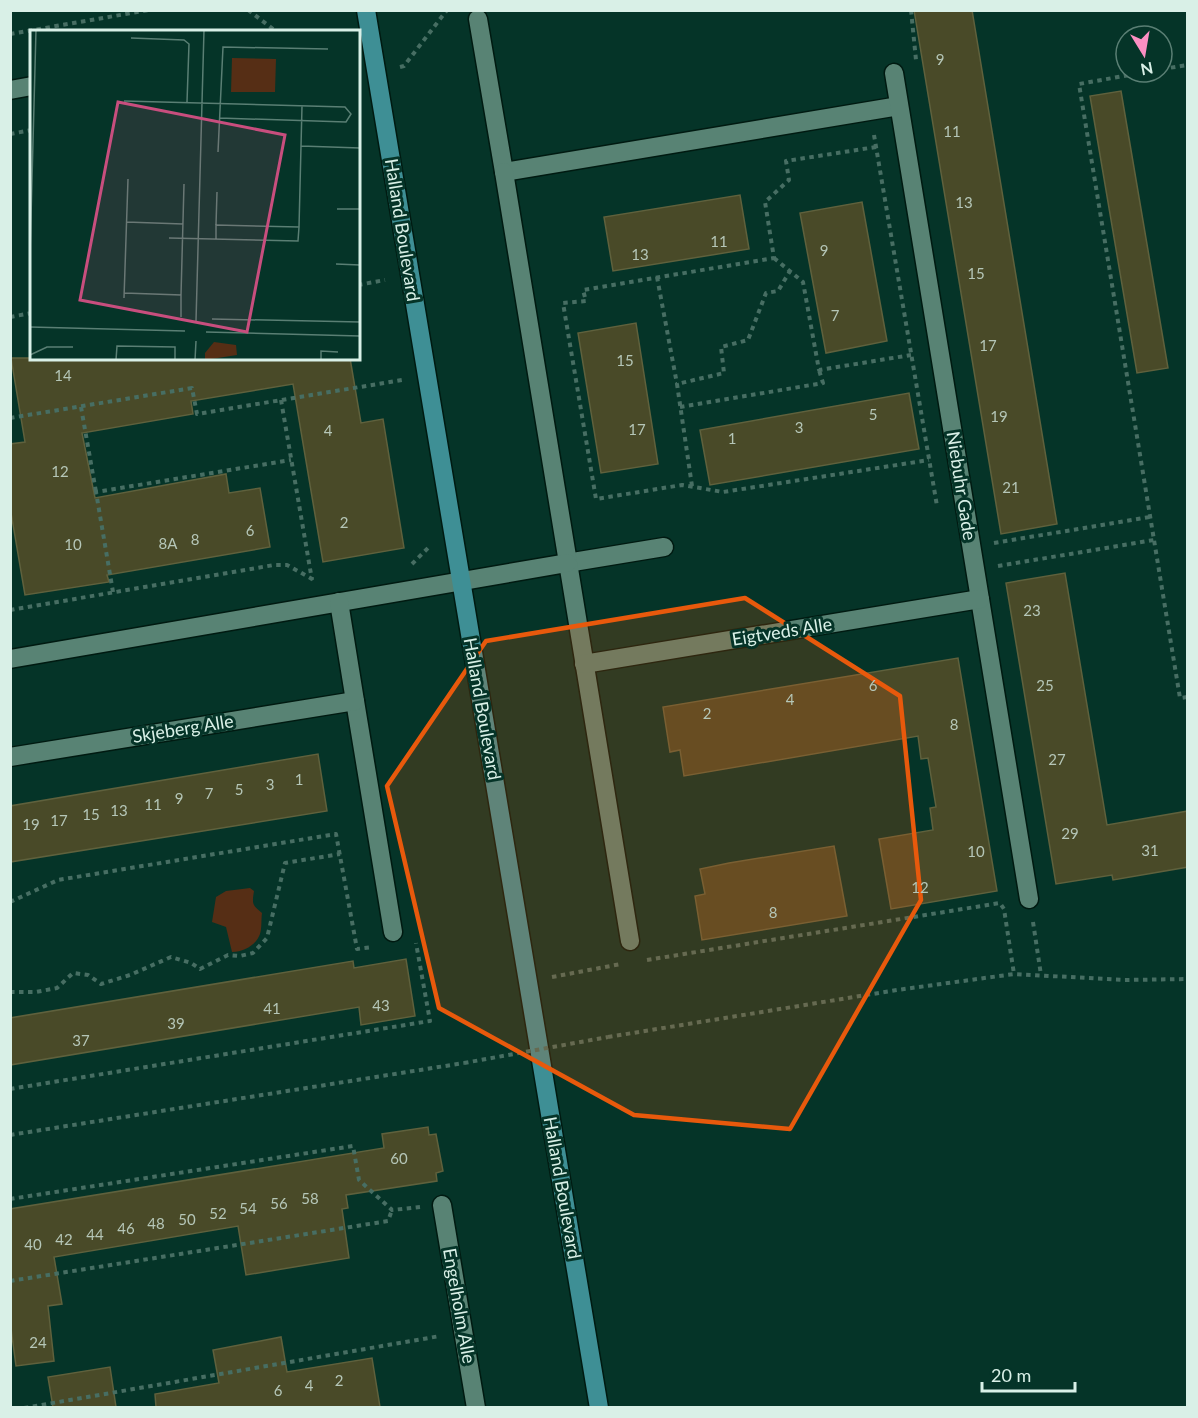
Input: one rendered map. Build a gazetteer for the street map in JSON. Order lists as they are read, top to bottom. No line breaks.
{"streets":{"street":["Halland Boulevard","Niebuhr Gade","Eigtveds Alle","Skjeberg Alle","Engelholm Alle"]},"crossings":[["Niebuhr Gade","Eigtveds Alle"]],"house_numbers":["9","11","13","11","9","13","15","7","17","15","14","5","19","3","17","4","1","12","21","2","6","8","8A","10","23","6","25","4","2","8","27","1","3","5","7","9","11","13","15","17","19","29","31","10","12","8","43","41","39","37","60","58","56","54","52","50","48","46","44","42","40","24","2","4","6"],"scale_bar":"20 m","north":"bottom"}
